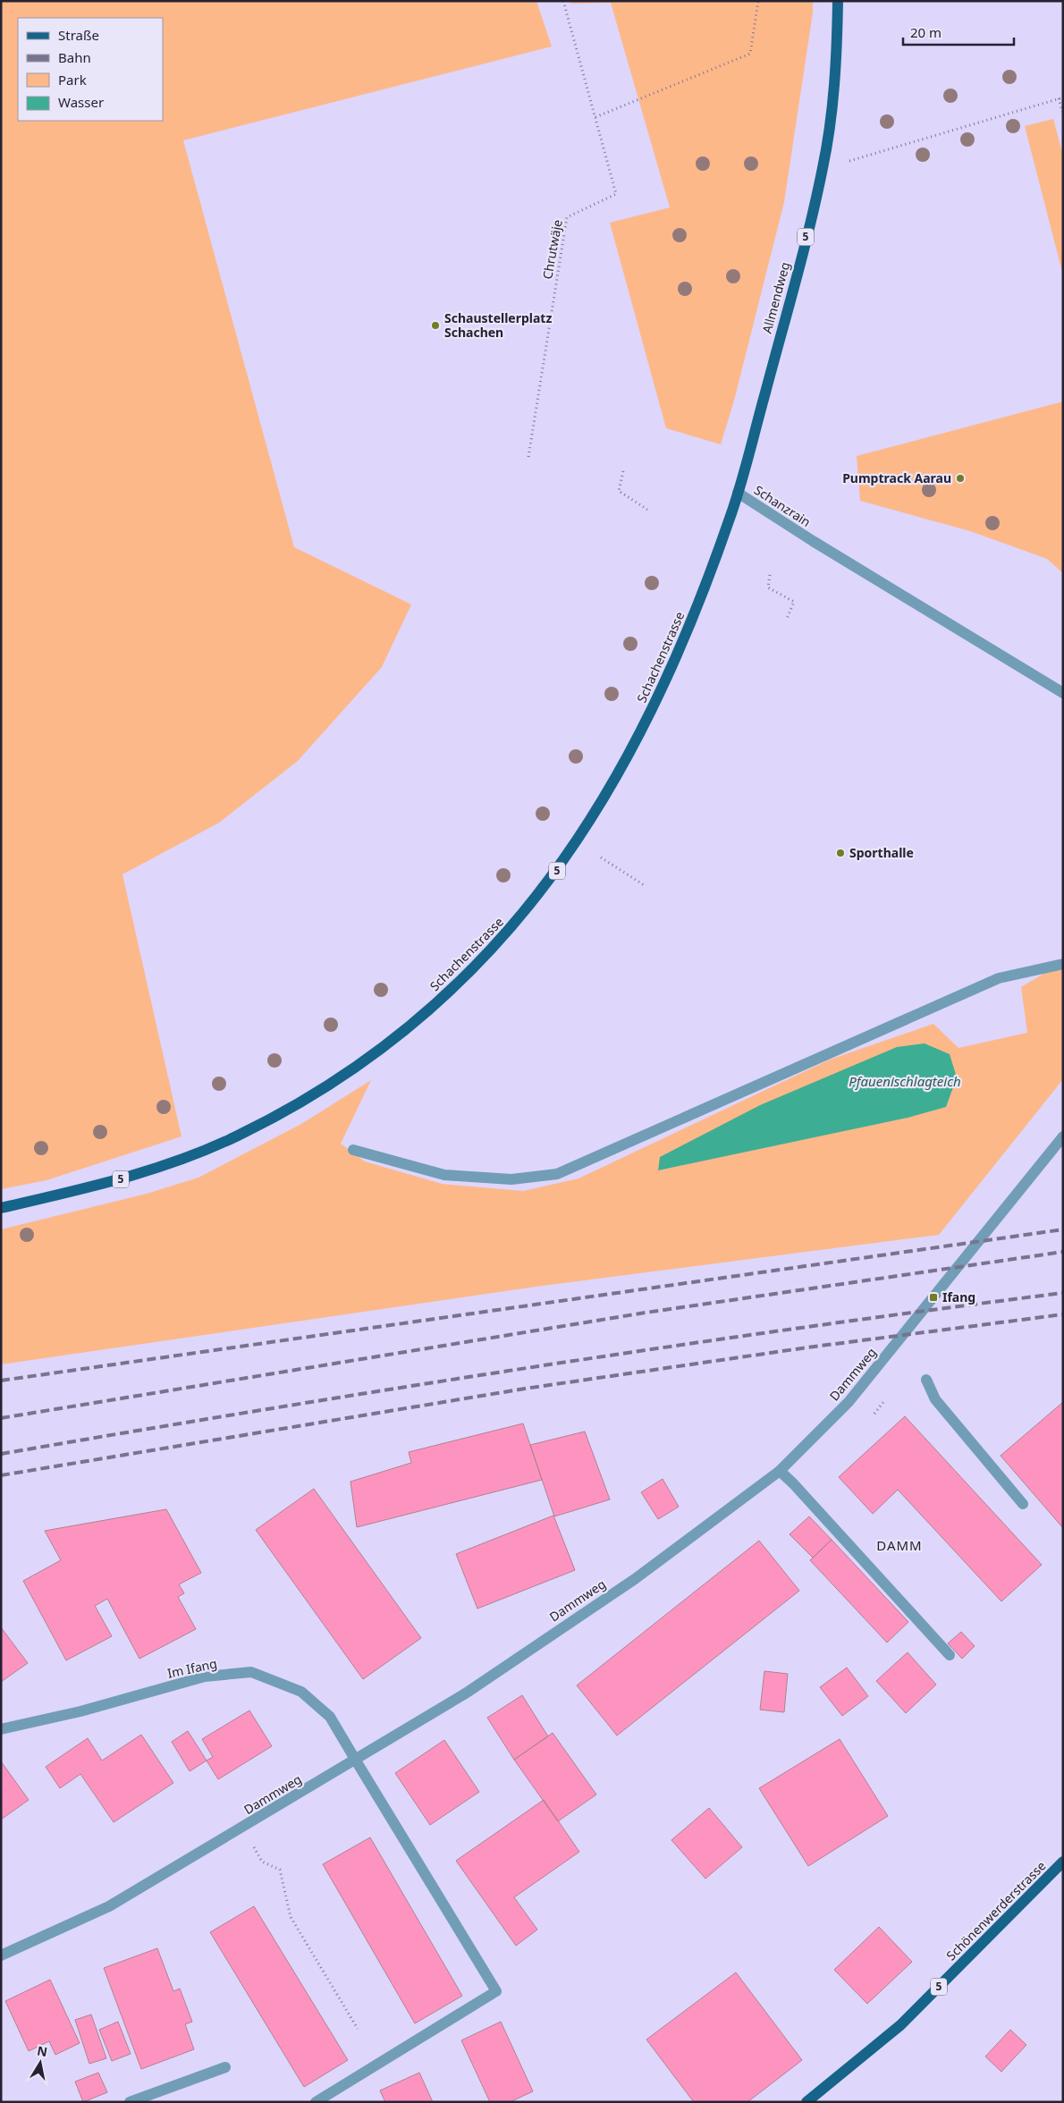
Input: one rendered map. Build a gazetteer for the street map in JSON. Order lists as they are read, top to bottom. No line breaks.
{"streets":{"main road":["5","Allmendweg","Schachenstrasse","Schönenwerderstrasse"],"street":["Schanzrain","Dammweg","Im Ifang"],"path":["Chrutwäje"]},"crossings":[["Allmendweg","Schanzrain"],["Allmendweg","Schachenstrasse"],["Schanzrain","Schachenstrasse"],["Dammweg","Im Ifang"]],"districts":["DAMM"],"water":["Pfauenischlagteich"],"places":{"other":["Schaustellerplatz Schachen","Pumptrack Aarau","Sporthalle"],"transit":["Ifang"]},"legend":["Straße","Bahn","Park","Wasser"],"scale_bar":"20 m","north":"top"}
